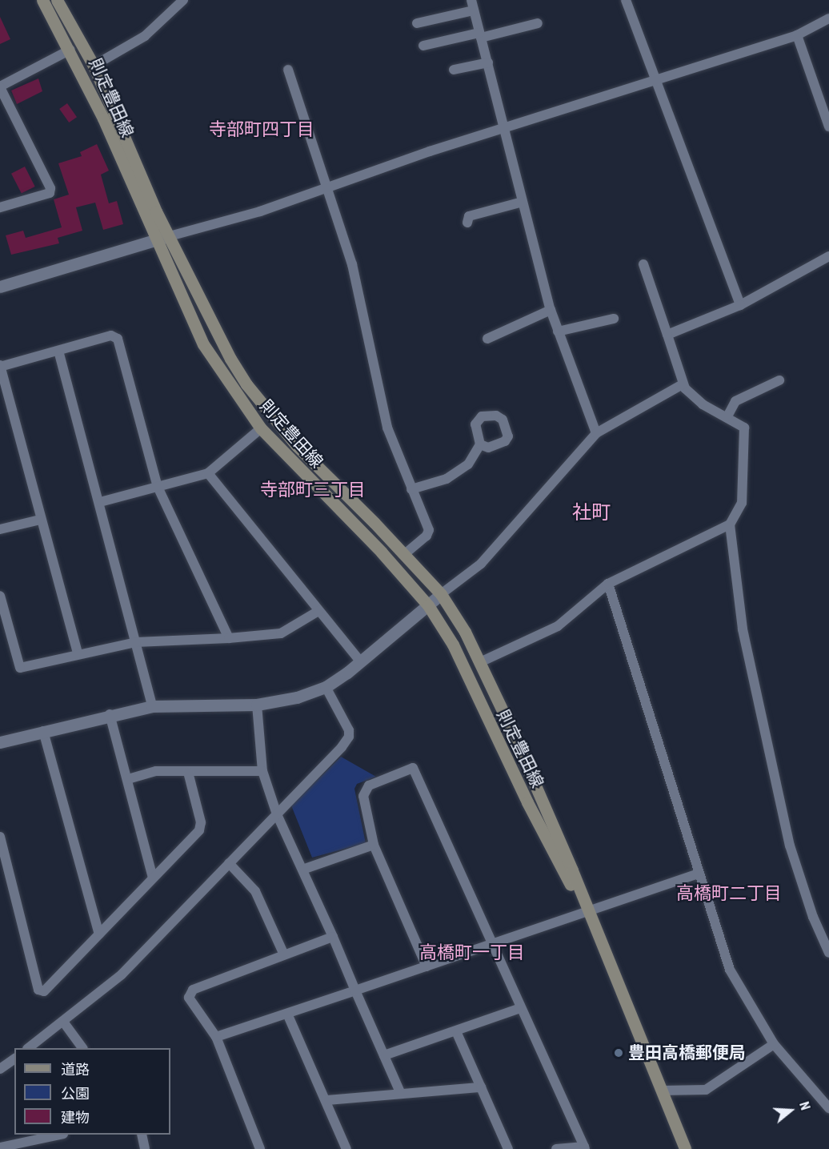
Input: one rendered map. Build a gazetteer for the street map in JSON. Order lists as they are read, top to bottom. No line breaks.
{"streets":{"main road":["則定豊田線"]},"districts":["寺部町四丁目","寺部町三丁目","社町","高橋町二丁目","高橋町一丁目"],"places":["豊田高橋郵便局"],"legend":["道路","公園","建物"],"north":"right"}
